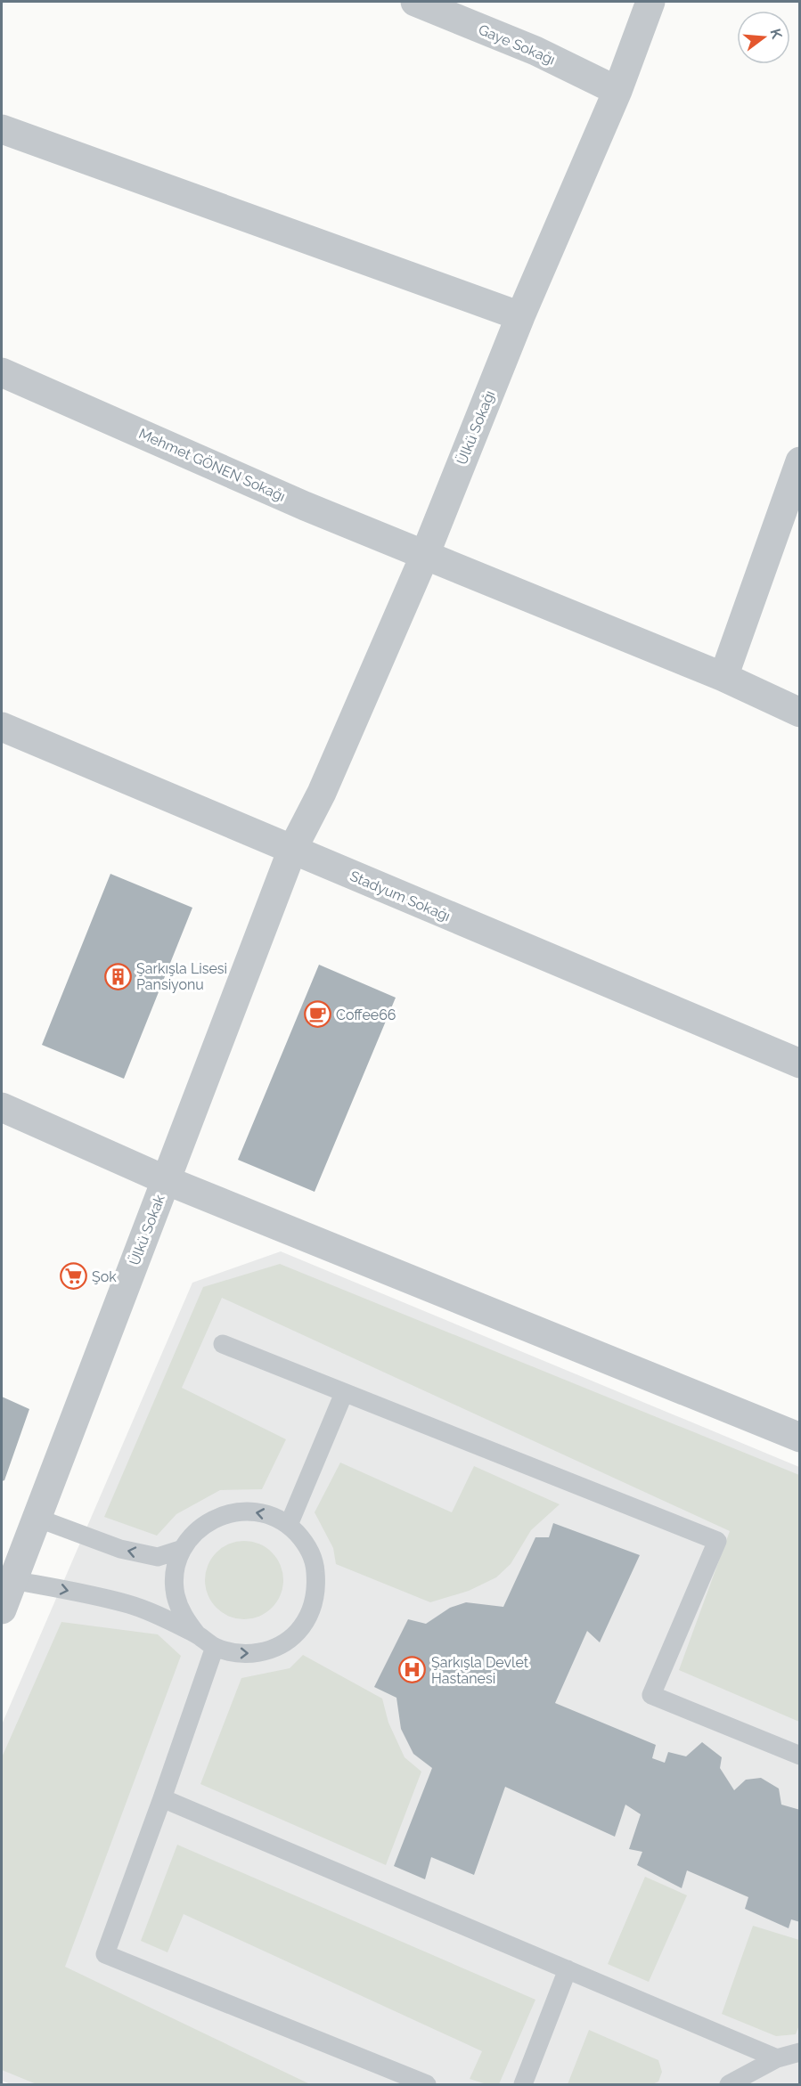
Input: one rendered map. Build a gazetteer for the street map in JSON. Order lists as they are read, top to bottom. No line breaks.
{"streets":{"street":["Gaye Sokağı","Ülkü Sokağı","Mehmet GÖNEN Sokağı","Stadyum Sokağı","Ülkü Sokak"]},"crossings":[["Gaye Sokağı","Ülkü Sokağı"],["Ülkü Sokağı","Mehmet GÖNEN Sokağı"],["Ülkü Sokağı","Stadyum Sokağı"],["Ülkü Sokağı","Ülkü Sokak"],["Stadyum Sokağı","Ülkü Sokak"]],"places":{"building":["Şarkışla Lisesi Pansiyonu"],"cafe":["Coffee66"],"supermarket":["Şok"],"hospital":["Şarkışla Devlet Hastanesi"]},"north":"right"}
